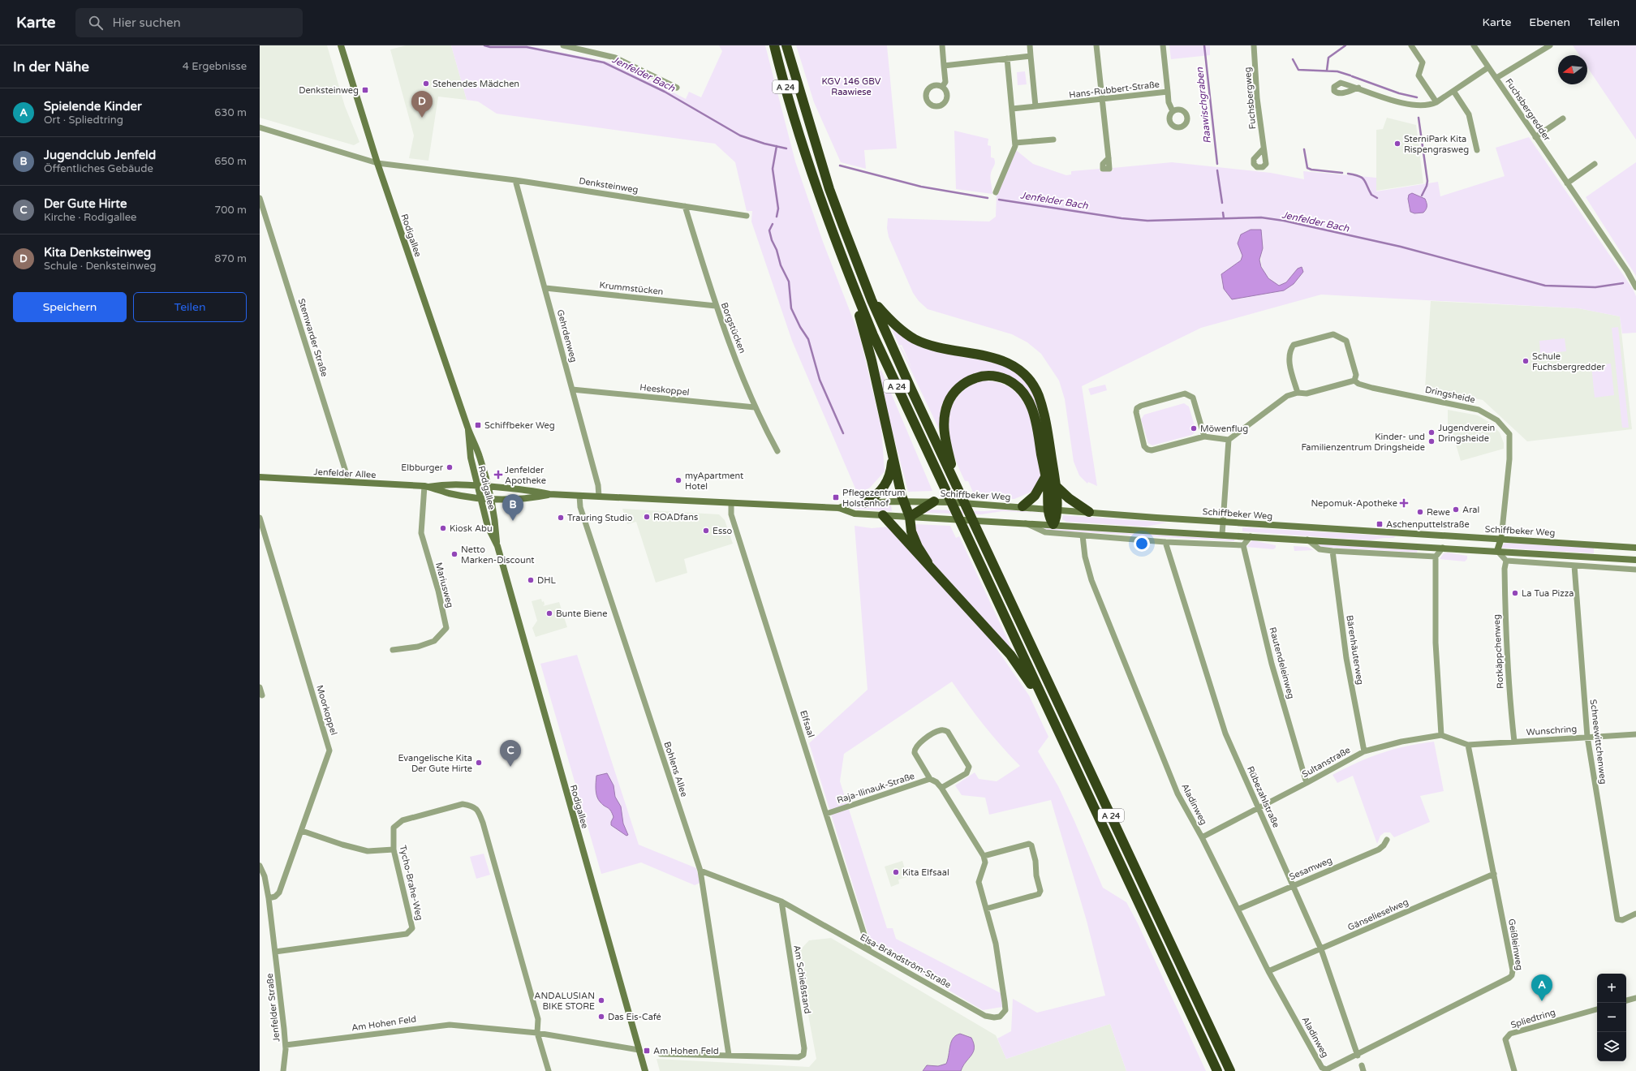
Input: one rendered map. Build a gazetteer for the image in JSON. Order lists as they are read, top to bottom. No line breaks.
{"streets":{"highway":["A 24"],"main road":["Rodigallee","Jenfelder Allee","Schiffbeker Weg"],"street":["Hans-Rubbert-Straße","Fuchsbergweg","Fuchsbergredder","Denksteinweg","Krummstücken","Borgstücken","Gehrdenweg","Stemwarder Straße","Heeskoppel","Dringsheide","Mariusweg","Bärenhäuterweg","Rotkäppchenweg","Rautendeleinweg","Moorkoppel","Elfsaal","Wunschring","Schneewittchenweg","Sultanstraße","Bohlens Allee","Raja-Ilinauk-Straße","Rübezahlstraße","Aladinweg","Sesamweg","Tycho-Brahe-Weg","Gänselieselweg","Geißleinweg","Elsa-Brändström-Straße","Am Schießstand","Jenfelder Straße","Spliedtring","Am Hohen Feld"]},"crossings":[["Denksteinweg","Rodigallee"],["Denksteinweg","Borgstücken"],["Denksteinweg","Gehrdenweg"],["Rodigallee","Jenfelder Allee"],["Rodigallee","Schiffbeker Weg"],["Rodigallee","Am Hohen Feld"],["Krummstücken","Borgstücken"],["Krummstücken","Gehrdenweg"],["Borgstücken","Heeskoppel"],["Gehrdenweg","Heeskoppel"],["Gehrdenweg","Schiffbeker Weg"],["Stemwarder Straße","Jenfelder Allee"],["Dringsheide","Schiffbeker Weg"],["Jenfelder Allee","Schiffbeker Weg"],["Jenfelder Allee","Mariusweg"],["Schiffbeker Weg","Rautendeleinweg"],["Schiffbeker Weg","Elfsaal"],["Schiffbeker Weg","Bohlens Allee"],["Schiffbeker Weg","Rübezahlstraße"],["Schiffbeker Weg","Aladinweg"],["Bärenhäuterweg","Sultanstraße"],["Rotkäppchenweg","Wunschring"],["Rautendeleinweg","Sultanstraße"],["Moorkoppel","Jenfelder Straße"],["Elfsaal","Raja-Ilinauk-Straße"],["Elfsaal","Elsa-Brändström-Straße"],["Wunschring","Schneewittchenweg"],["Wunschring","Sultanstraße"],["Wunschring","Geißleinweg"],["Sultanstraße","Rübezahlstraße"],["Sultanstraße","Aladinweg"],["Sultanstraße","Geißleinweg"],["Bohlens Allee","Elsa-Brändström-Straße"],["Bohlens Allee","Am Schießstand"],["Rübezahlstraße","Sesamweg"],["Rübezahlstraße","Gänselieselweg"],["Rübezahlstraße","Geißleinweg"],["Aladinweg","Sesamweg"],["Aladinweg","Gänselieselweg"],["Aladinweg","Geißleinweg"],["Tycho-Brahe-Weg","Jenfelder Straße"],["Tycho-Brahe-Weg","Am Hohen Feld"],["Gänselieselweg","Geißleinweg"],["Elsa-Brändström-Straße","Am Schießstand"],["Jenfelder Straße","Am Hohen Feld"]],"water":["Jenfelder Bach","Raawischgraben"],"parks":["KGV 146 GBV Raawiese"],"places":{"other":["Stehendes Mädchen","SterniPark Kita Rispengrasweg","Schule Fuchsbergredder","Möwenflug","Jugendverein Dringsheide","Kinder- und Familienzentrum Dringsheide","Elbburger","myApartment Hotel","Aral","Rewe","ROADfans","Trauring Studio","Kiosk Abu","Esso","Netto Marken-Discount","DHL","La Tua Pizza","Bunte Biene","Evangelische Kita Der Gute Hirte","Kita Elfsaal","ANDALUSIAN BIKE STORE","Das Eis-Café"],"transit":["Denksteinweg","Schiffbeker Weg","Pflegezentrum Holstenhof","Aschenputtelstraße","Am Hohen Feld"],"health":["Jenfelder Apotheke","Nepomuk-Apotheke"]},"north":"left","page":{"header":"Karte","search":"Hier suchen","nav":["Karte","Ebenen","Teilen"],"heading":["In der Nähe","4 Ergebnisse"],"list":[{"mark":"A","name":"Spielende Kinder","note":"Ort · Spliedtring","value":"630 m"},{"mark":"B","name":"Jugendclub Jenfeld","note":"Öffentliches Gebäude","value":"650 m"},{"mark":"C","name":"Der Gute Hirte","note":"Kirche · Rodigallee","value":"700 m"},{"mark":"D","name":"Kita Denksteinweg","note":"Schule · Denksteinweg","value":"870 m"}],"pins":["D","B","C","A"],"buttons":["Speichern","Teilen"],"map_buttons":["+","−"]}}
